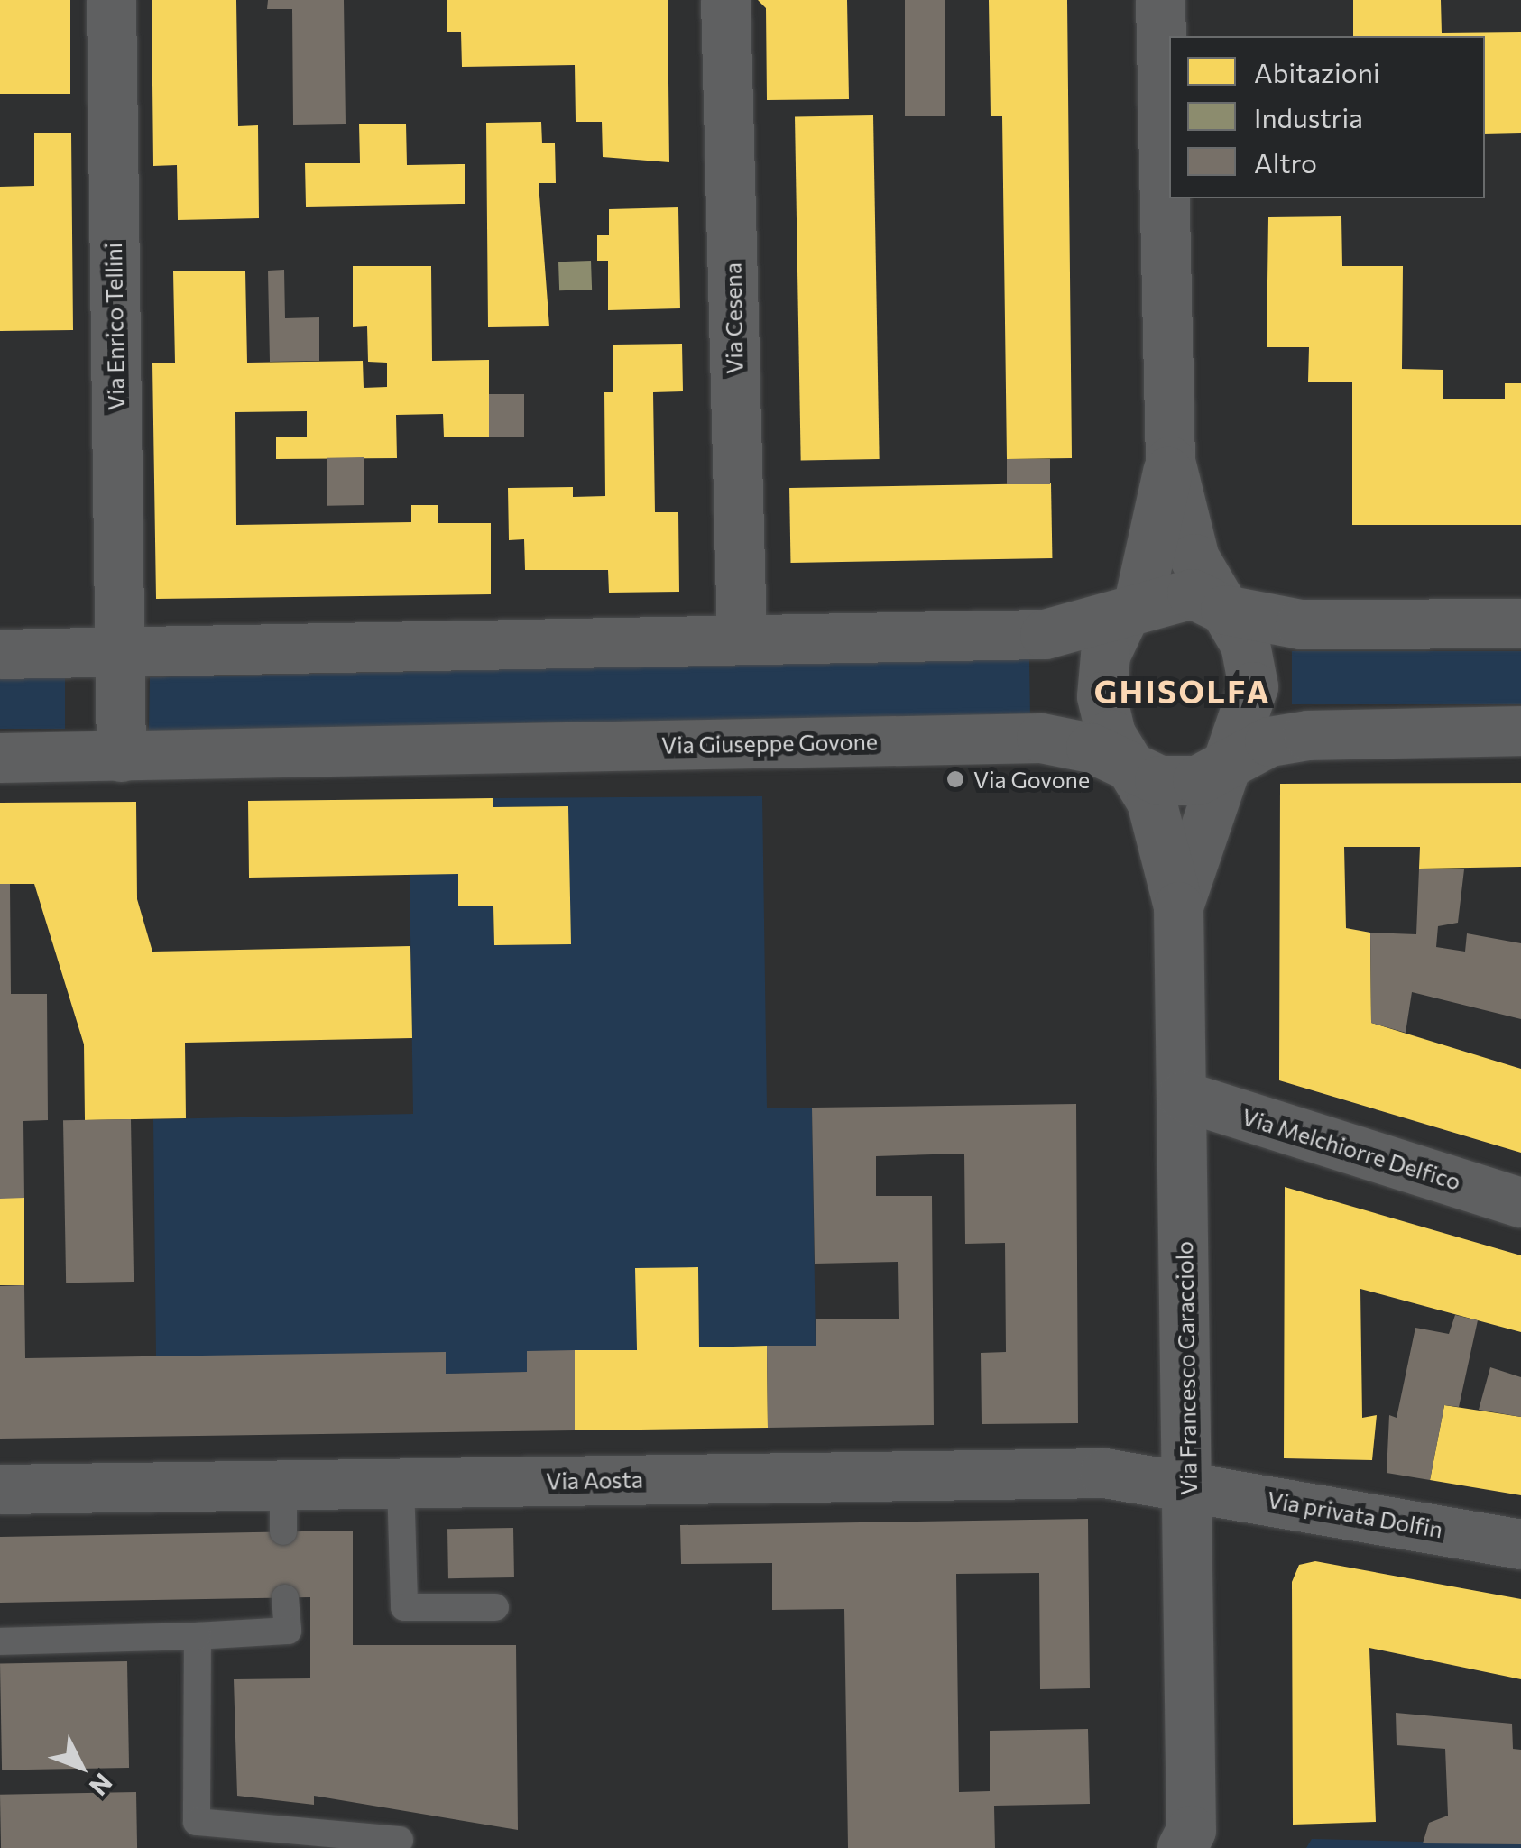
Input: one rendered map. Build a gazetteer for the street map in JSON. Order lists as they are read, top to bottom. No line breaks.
{"streets":{"street":["Via Cesena","Via Enrico Tellini","Via Giuseppe Govone","Via Melchiorre Delfico","Via Francesco Caracciolo","Via Aosta","Via privata Dolfin"]},"crossings":[["Via Enrico Tellini","Via Giuseppe Govone"],["Via Giuseppe Govone","Via Francesco Caracciolo"],["Via Melchiorre Delfico","Via Francesco Caracciolo"],["Via Francesco Caracciolo","Via Aosta"],["Via Francesco Caracciolo","Via privata Dolfin"],["Via Aosta","Via privata Dolfin"]],"districts":["GHISOLFA"],"places":["Via Govone"],"legend":["Abitazioni","Industria","Altro"],"north":"bottom right"}
